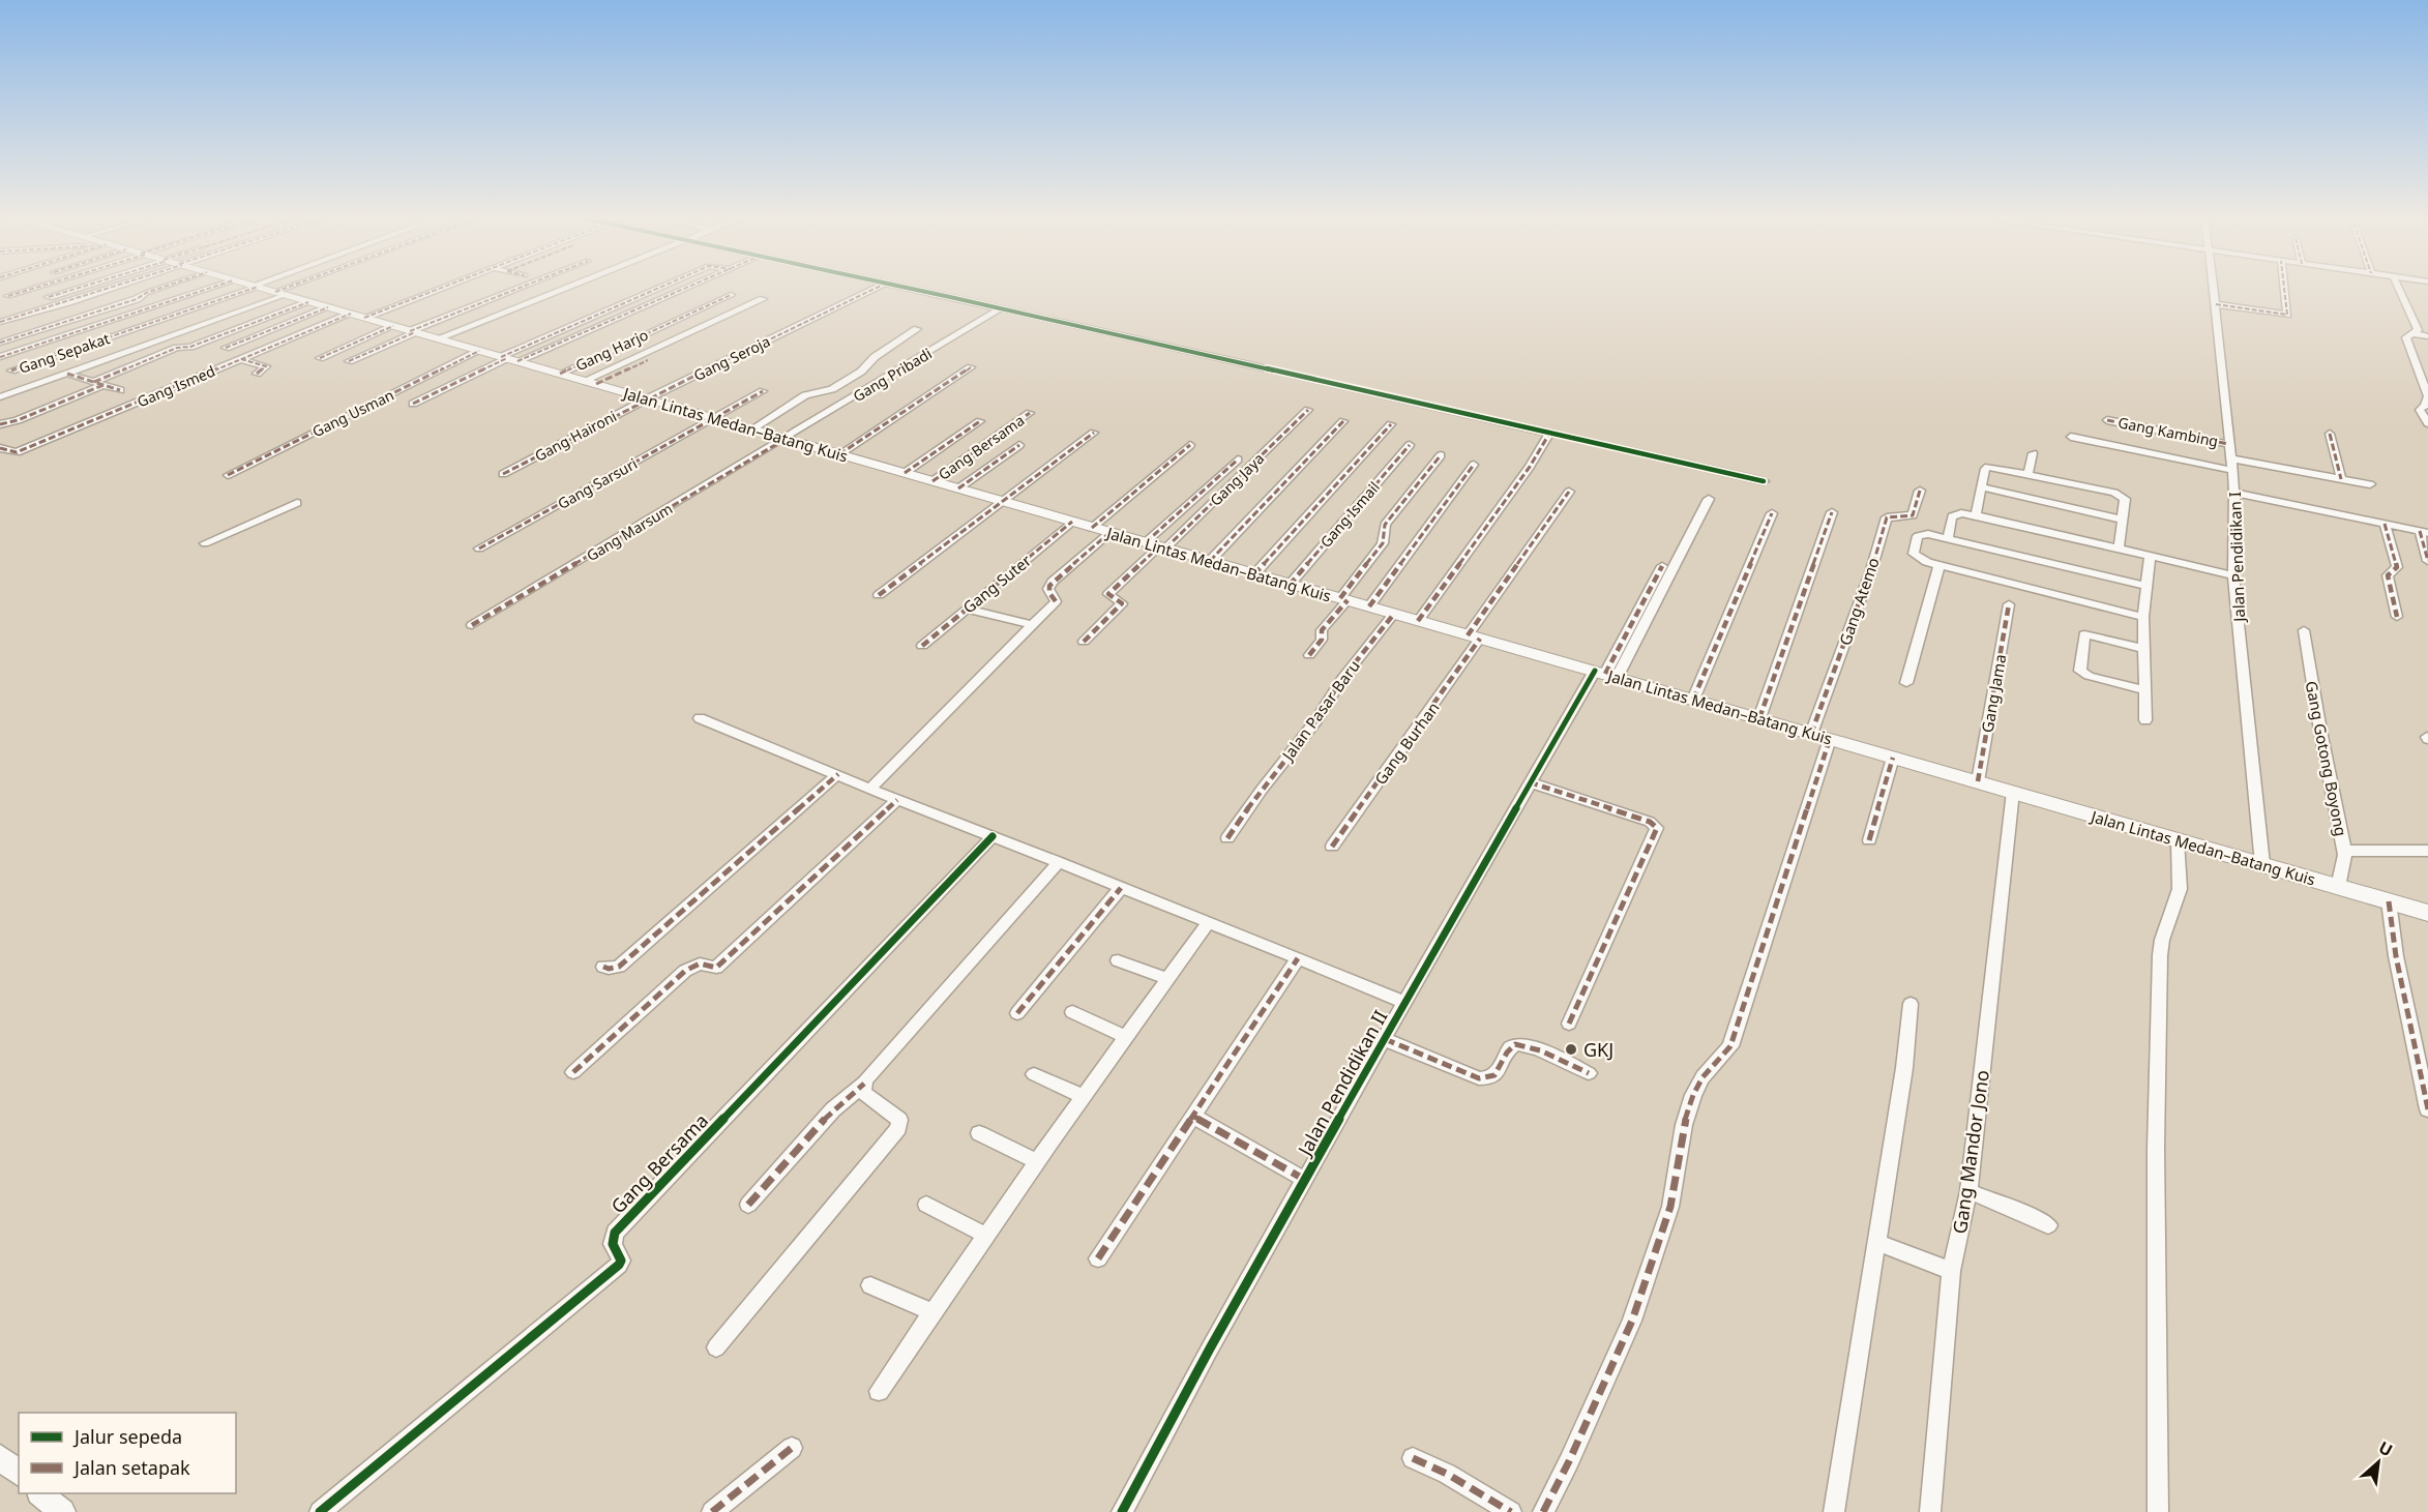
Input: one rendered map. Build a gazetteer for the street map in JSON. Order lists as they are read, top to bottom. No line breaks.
{"streets":{"highway":["Jalan Lintas Medan–Batang Kuis"],"street":["Gang Harjo","Gang Sepakat","Gang Seroja","Gang Pribadi","Gang Ismed","Gang Usman","Gang Kambing","Gang Haironi","Gang Bersama","Gang Jaya","Gang Sarsuri","Gang Ismail","Gang Marsum","Jalan Pendidikan I","Gang Suter","Gang Atemo","Gang Jama","Jalan Pasar Baru","Gang Burhan","Gang Gotong Boyong","Jalan Pendidikan II","Gang Mandor Jono"]},"crossings":[["Gang Harjo","Jalan Lintas Medan–Batang Kuis"],["Gang Sepakat","Jalan Lintas Medan–Batang Kuis"],["Gang Seroja","Jalan Lintas Medan–Batang Kuis"],["Gang Seroja","Gang Haironi"],["Gang Pribadi","Jalan Lintas Medan–Batang Kuis"],["Gang Pribadi","Gang Marsum"],["Gang Ismed","Jalan Lintas Medan–Batang Kuis"],["Gang Usman","Jalan Lintas Medan–Batang Kuis"],["Jalan Lintas Medan–Batang Kuis","Gang Haironi"],["Jalan Lintas Medan–Batang Kuis","Gang Bersama"],["Jalan Lintas Medan–Batang Kuis","Gang Jaya"],["Jalan Lintas Medan–Batang Kuis","Gang Sarsuri"],["Jalan Lintas Medan–Batang Kuis","Gang Ismail"],["Jalan Lintas Medan–Batang Kuis","Gang Marsum"],["Jalan Lintas Medan–Batang Kuis","Jalan Pendidikan I"],["Jalan Lintas Medan–Batang Kuis","Gang Suter"],["Jalan Lintas Medan–Batang Kuis","Gang Atemo"],["Jalan Lintas Medan–Batang Kuis","Gang Jama"],["Jalan Lintas Medan–Batang Kuis","Jalan Pasar Baru"],["Jalan Lintas Medan–Batang Kuis","Gang Burhan"],["Jalan Lintas Medan–Batang Kuis","Gang Gotong Boyong"],["Jalan Lintas Medan–Batang Kuis","Jalan Pendidikan II"],["Jalan Lintas Medan–Batang Kuis","Gang Mandor Jono"],["Gang Kambing","Jalan Pendidikan I"]],"places":["GKJ"],"legend":["Jalur sepeda","Jalan setapak"],"north":"top right"}
